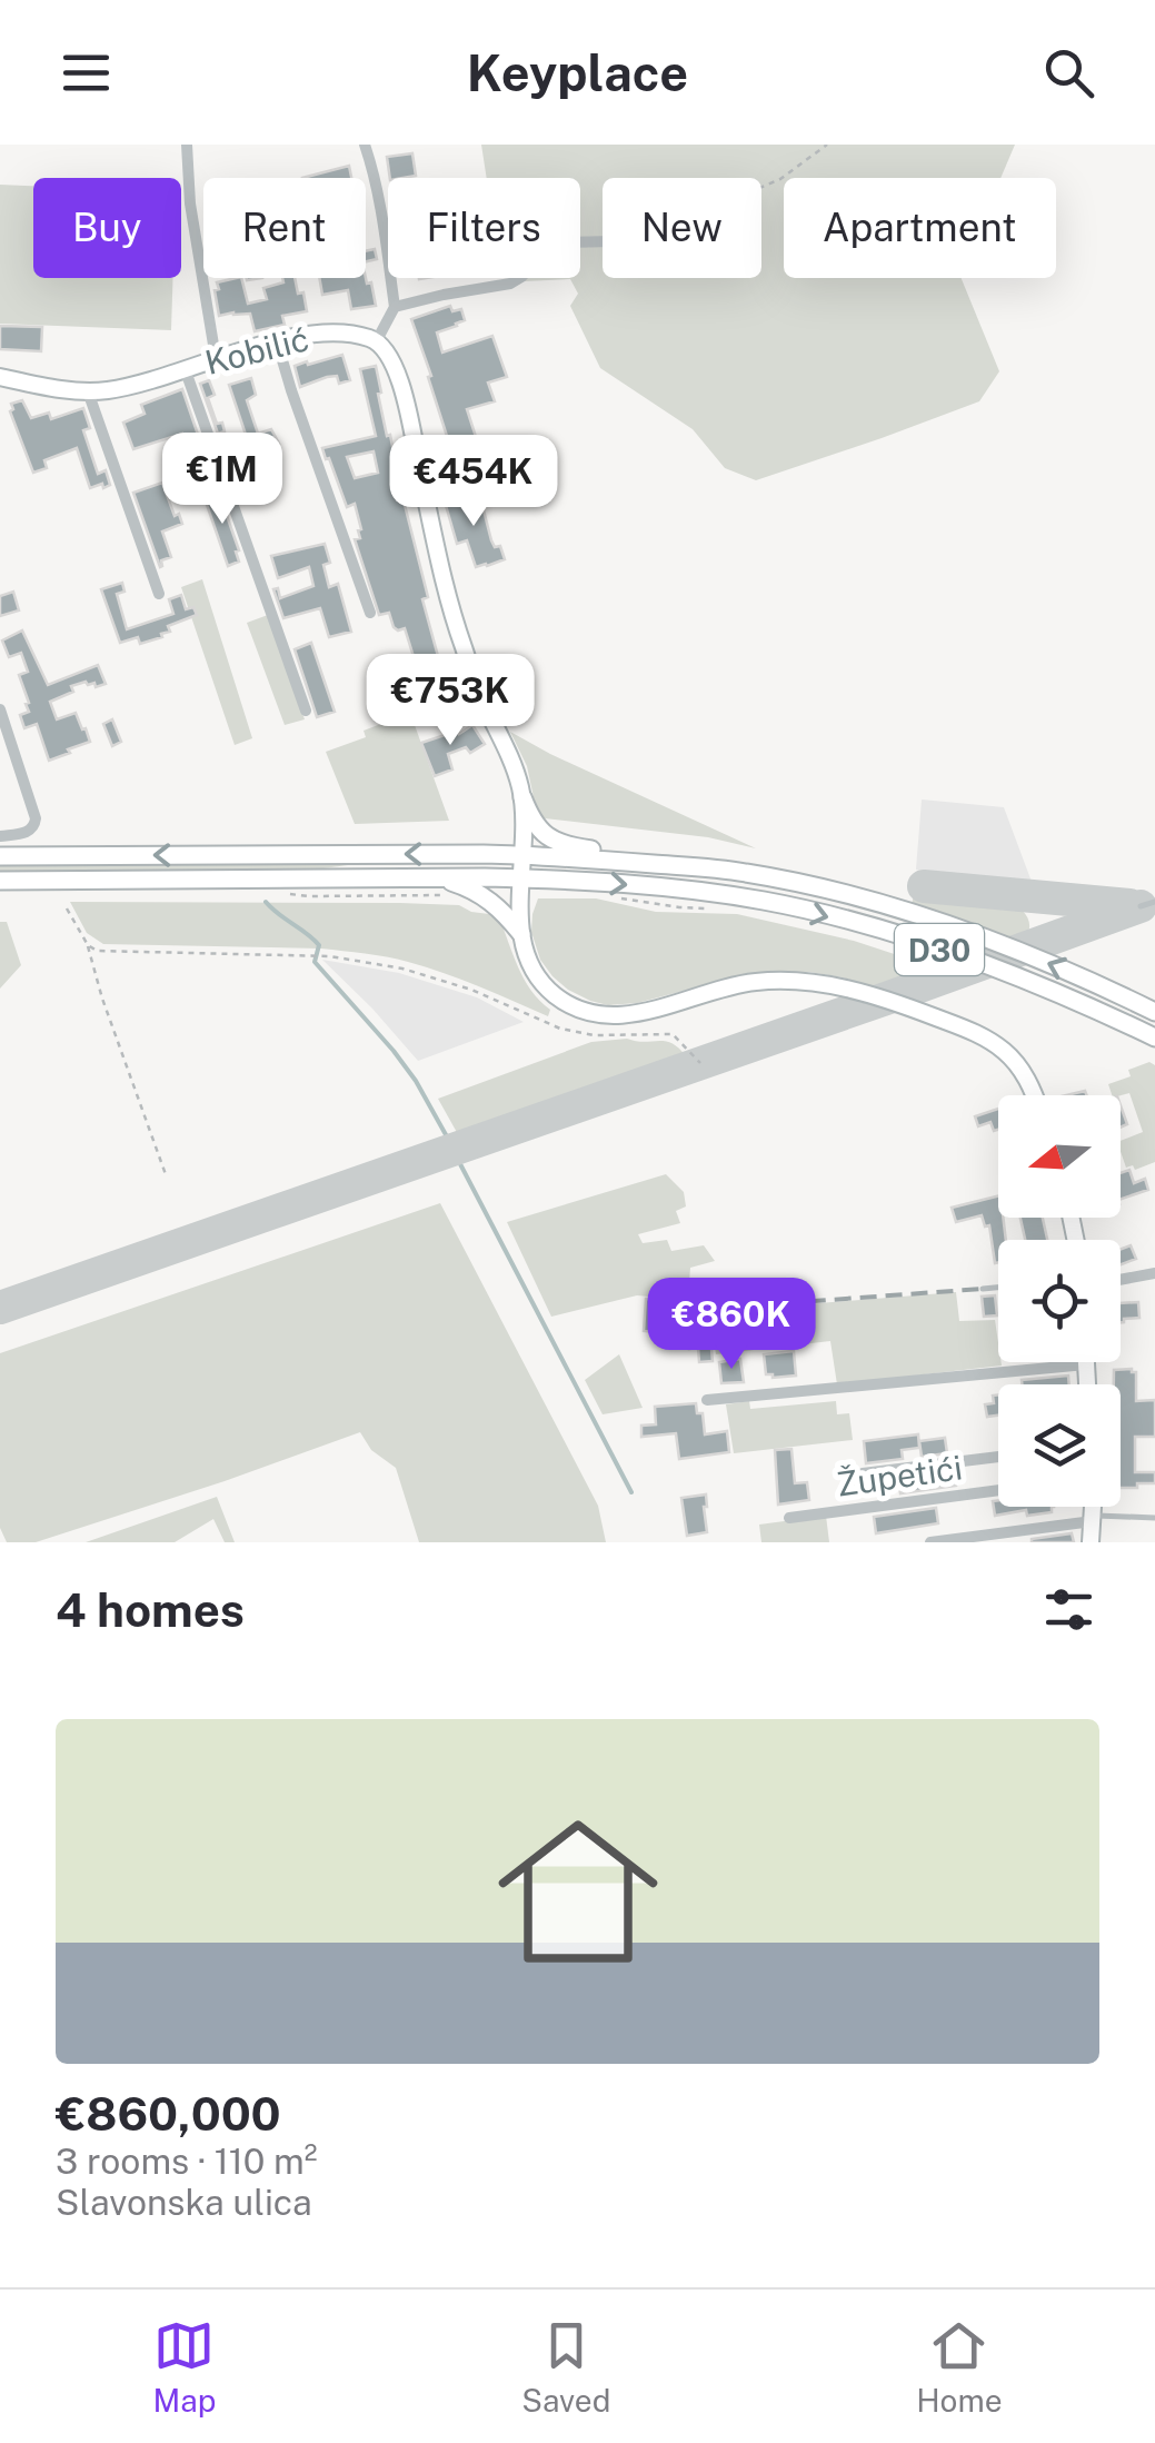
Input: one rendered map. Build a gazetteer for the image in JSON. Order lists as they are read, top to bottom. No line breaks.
{"streets":{"main road":["Kobilić","D30"],"street":["Župetići"]},"north":"left","page":{"header":"Keyplace","chip":["Buy","Rent","Filters","New","Apartment"],"price":["€1M","€454K","€753K","€860K"],"heading":"4 homes","list":[{"name":"€860,000","note":"3 rooms · 110 m² · Slavonska ulica"}],"tabs":["Map","Saved","Home"]}}
